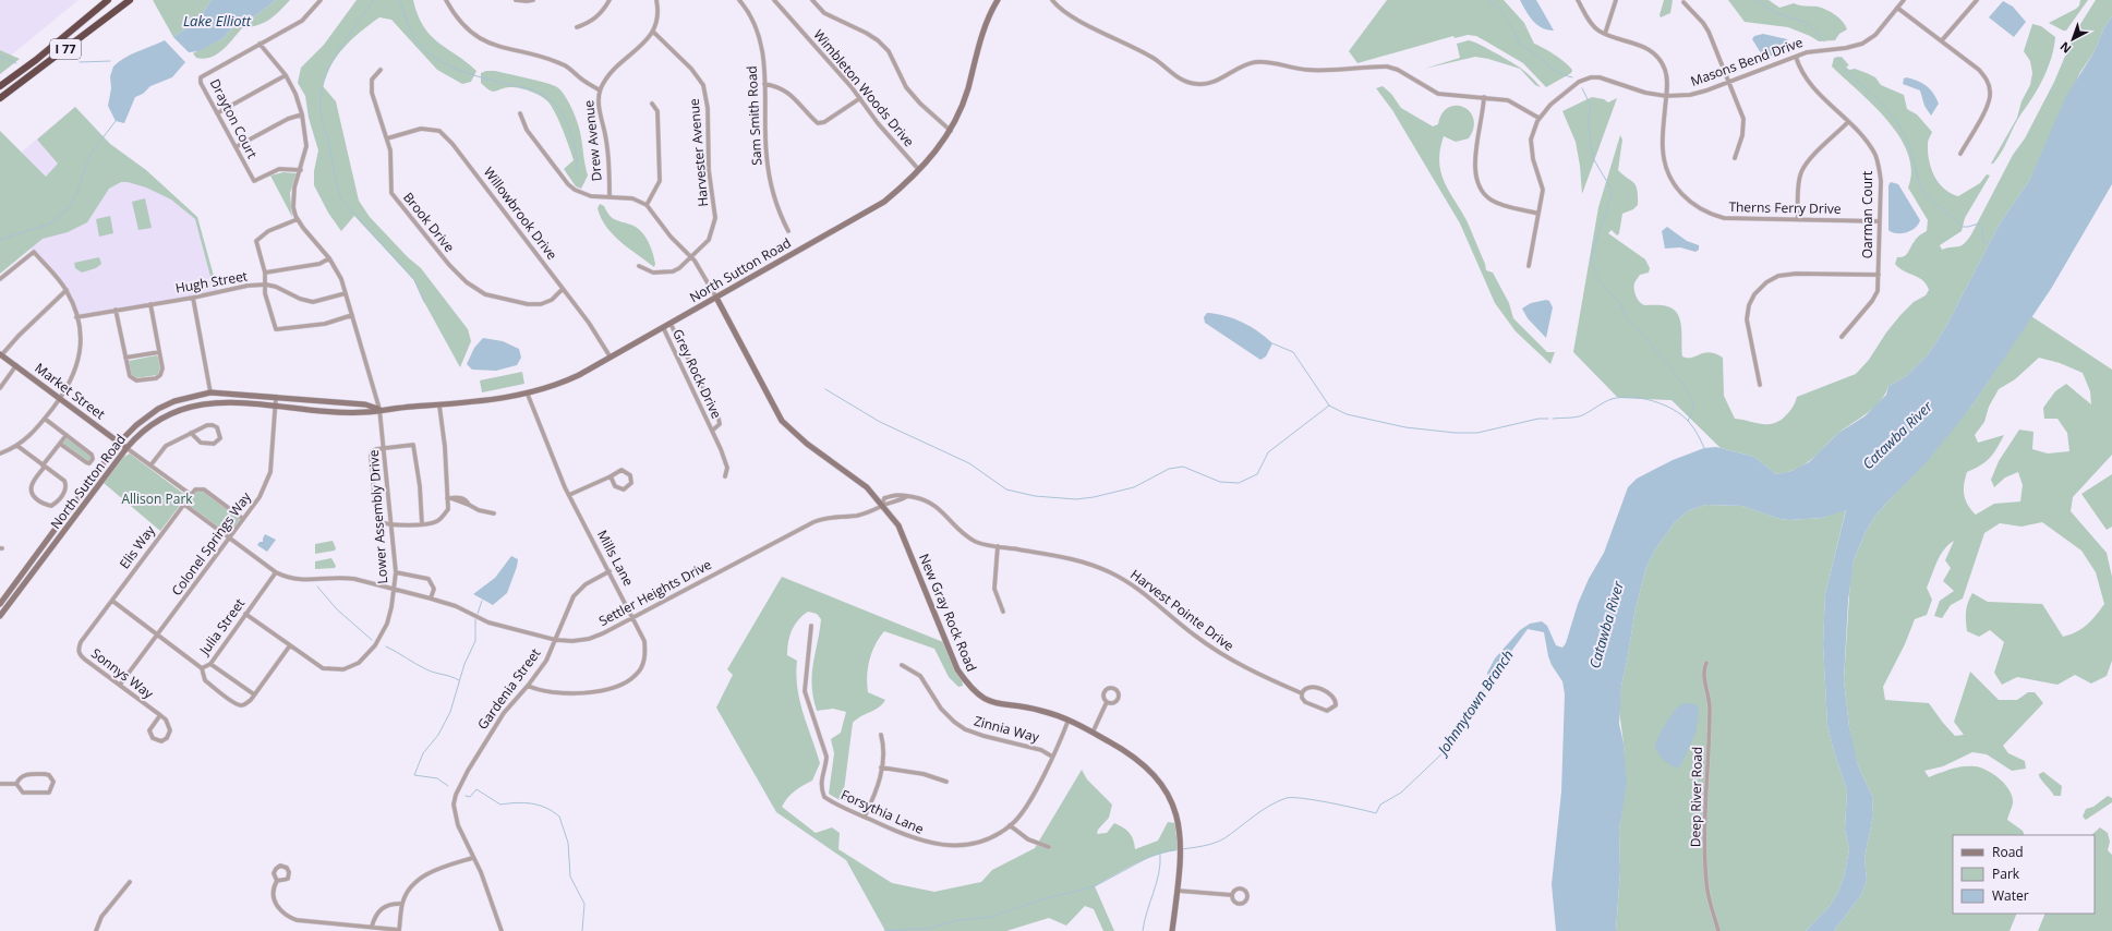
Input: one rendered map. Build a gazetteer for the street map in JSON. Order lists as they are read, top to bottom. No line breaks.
{"streets":{"highway":["I 77"],"main road":["North Sutton Road","Market Street","New Gray Rock Road"],"street":["Masons Bend Drive","Wimbleton Woods Drive","Sam Smith Road","Drayton Court","Drew Avenue","Harvester Avenue","Therns Ferry Drive","Willowbrook Drive","Oarman Court","Brook Drive","Hugh Street","Grey Rock Drive","Lower Assembly Drive","Colonel Springs Way","Elis Way","Mills Lane","Settler Heights Drive","Harvest Pointe Drive","Julia Street","Sonnys Way","Gardenia Street","Zinnia Way","Deep River Road","Forsythia Lane"]},"crossings":[["Masons Bend Drive","Therns Ferry Drive"],["Masons Bend Drive","Oarman Court"],["Wimbleton Woods Drive","North Sutton Road"],["Drew Avenue","Harvester Avenue"],["Therns Ferry Drive","Oarman Court"],["Willowbrook Drive","Brook Drive"],["Willowbrook Drive","North Sutton Road"],["North Sutton Road","Grey Rock Drive"],["North Sutton Road","Market Street"],["North Sutton Road","Lower Assembly Drive"],["North Sutton Road","Colonel Springs Way"],["North Sutton Road","Mills Lane"],["North Sutton Road","New Gray Rock Road"],["Hugh Street","Lower Assembly Drive"],["Lower Assembly Drive","Settler Heights Drive"],["Lower Assembly Drive","Julia Street"],["Colonel Springs Way","Sonnys Way"],["Elis Way","Sonnys Way"],["Mills Lane","Settler Heights Drive"],["Mills Lane","Gardenia Street"],["Settler Heights Drive","Harvest Pointe Drive"],["Settler Heights Drive","New Gray Rock Road"],["Settler Heights Drive","Gardenia Street"],["Harvest Pointe Drive","New Gray Rock Road"],["New Gray Rock Road","Forsythia Lane"],["Zinnia Way","Forsythia Lane"]],"water":["Lake Elliott","Catawba River","Johnnytown Branch"],"parks":["Allison Park"],"legend":["Road","Park","Water"],"north":"bottom left"}
